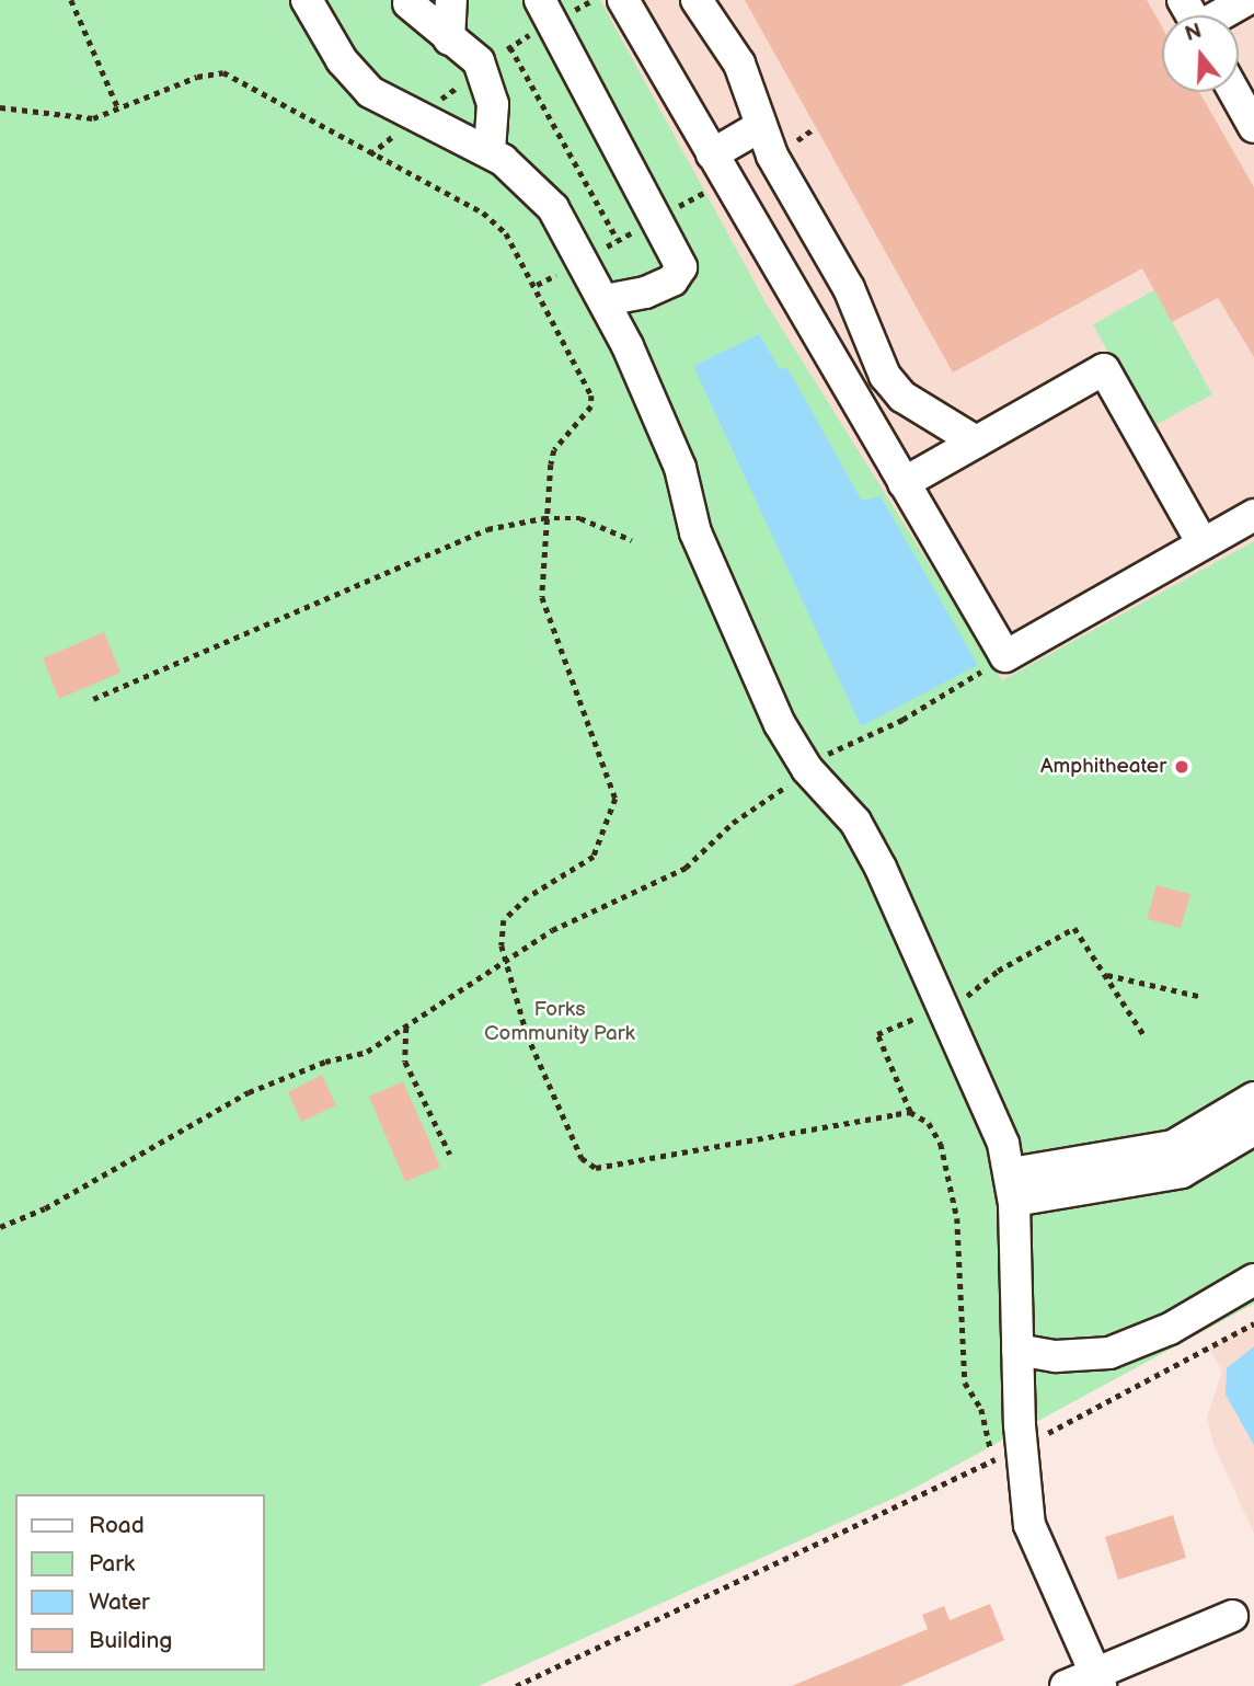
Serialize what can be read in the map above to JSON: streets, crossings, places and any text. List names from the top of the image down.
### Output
{
  "parks": ["Forks Community Park"],
  "places": ["Amphitheater"],
  "legend": [
    "Road",
    "Park",
    "Water",
    "Building"
  ],
  "north": "top"
}
